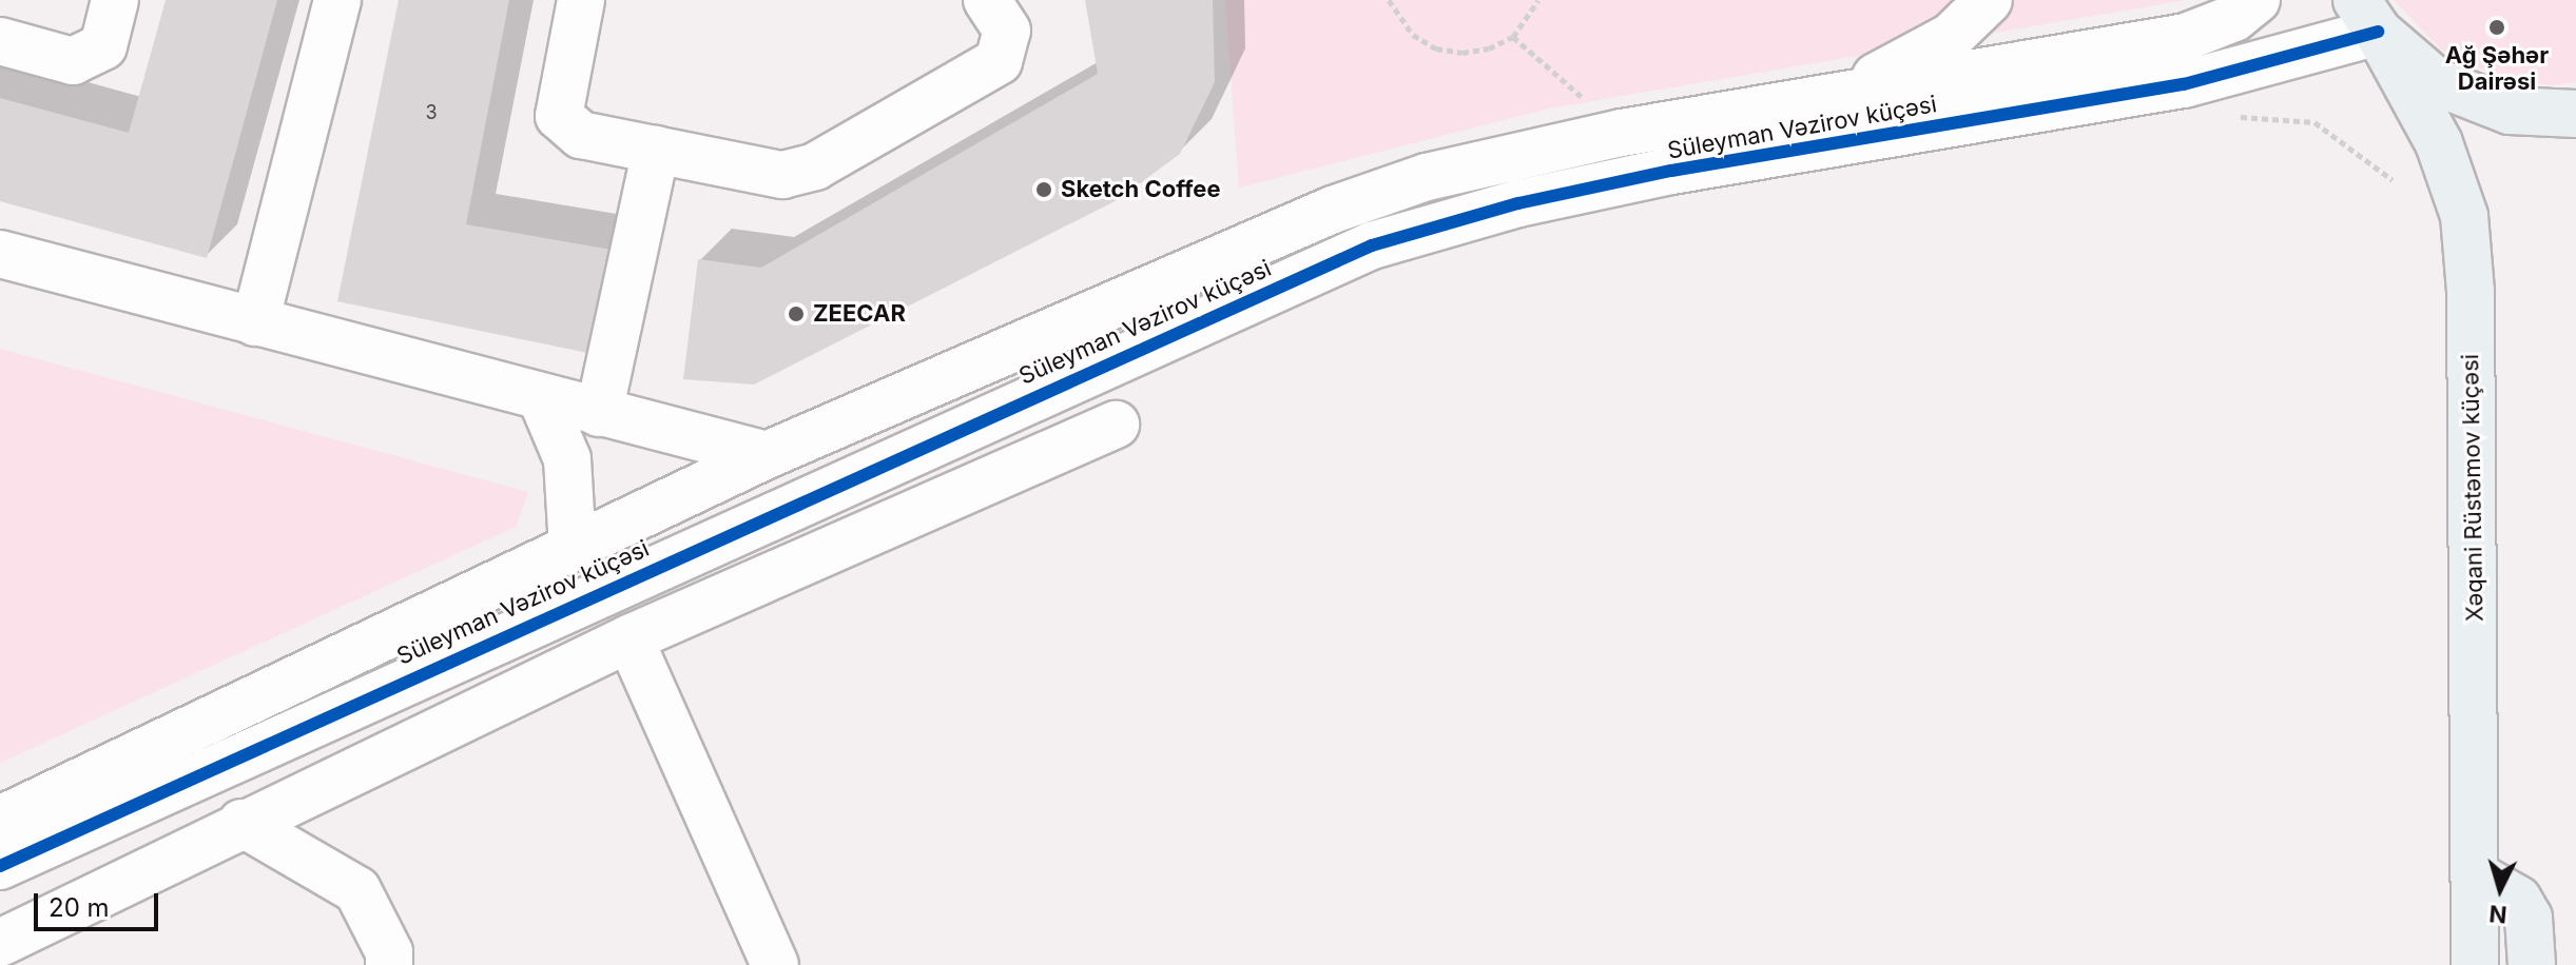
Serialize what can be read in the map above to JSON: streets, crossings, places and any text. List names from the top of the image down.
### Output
{
  "streets": {
    "main road": ["Xəqani Rüstəmov küçəsi"],
    "street": ["Süleyman Vəzirov küçəsi"]
  },
  "crossings": [
    ["Süleyman Vəzirov küçəsi", "Xəqani Rüstəmov küçəsi"]
  ],
  "places": ["Ağ Şəhər Dairəsi", "Sketch Coffee", "ZEECAR"],
  "house_numbers": ["3"],
  "scale_bar": "20 m",
  "north": "bottom"
}
